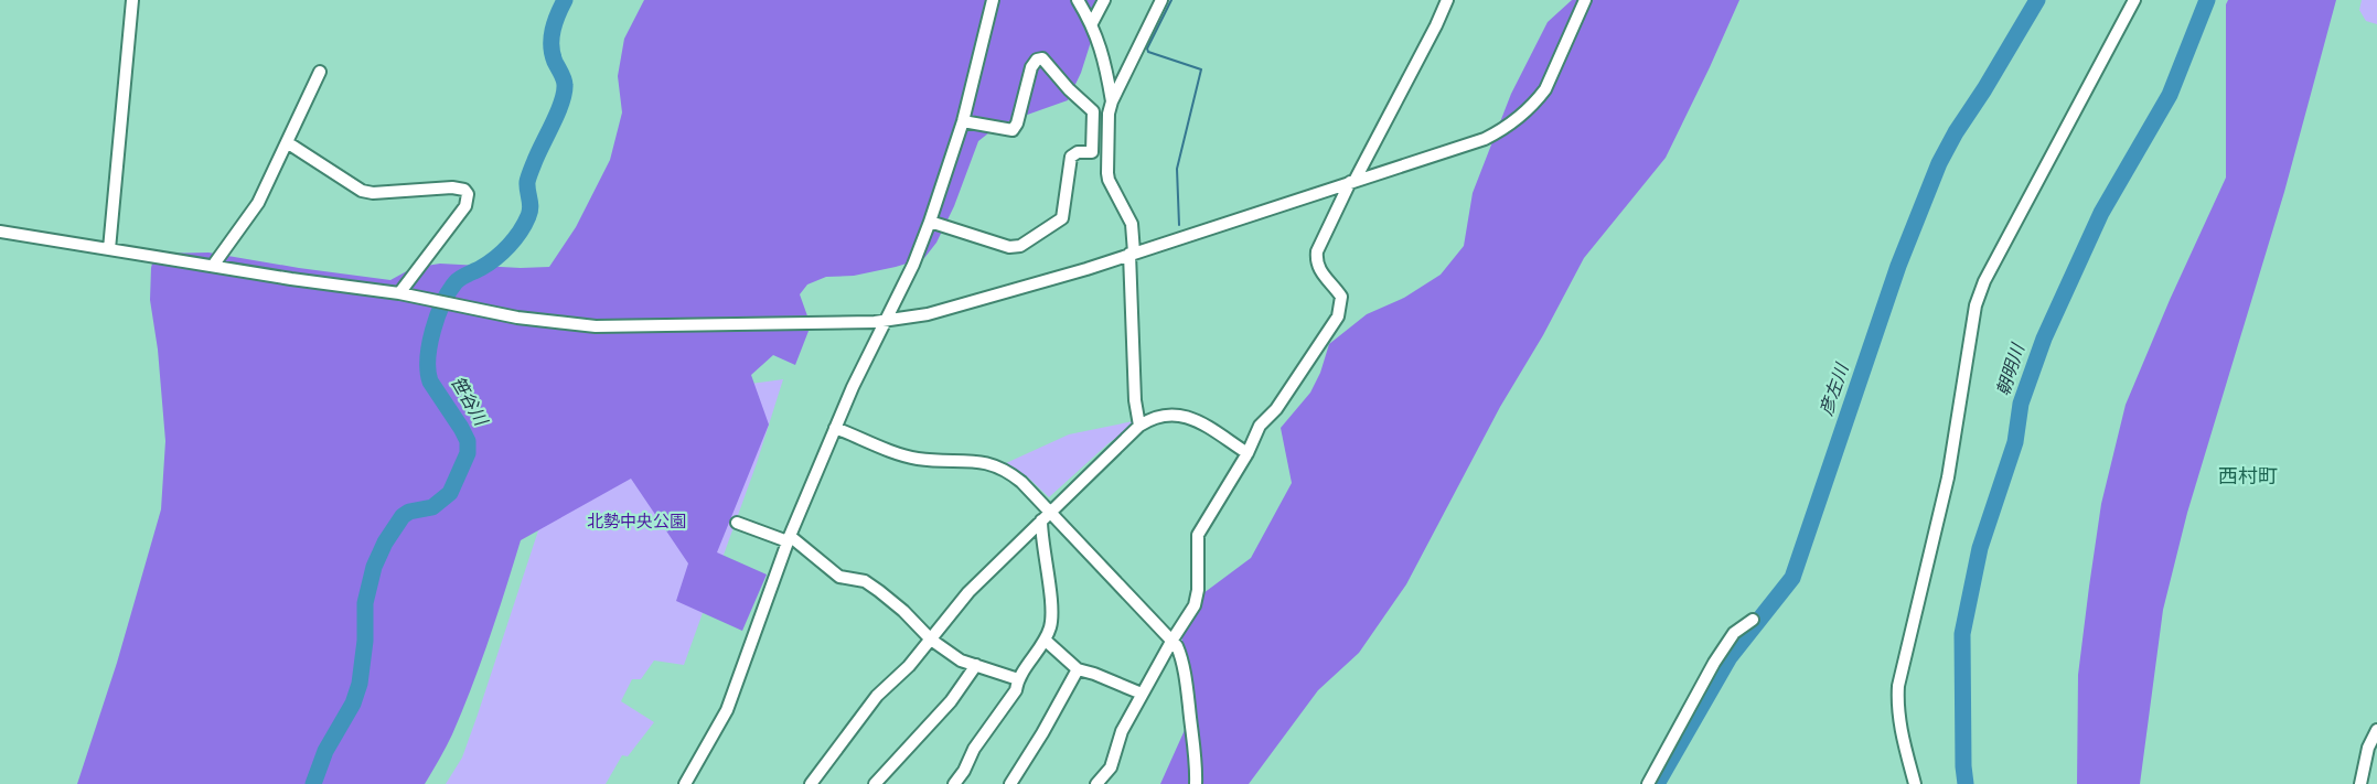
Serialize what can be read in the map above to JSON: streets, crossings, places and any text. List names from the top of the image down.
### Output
{
  "districts": ["西村町"],
  "water": ["朝明川", "彦左川", "笹谷川"],
  "parks": ["北勢中央公園"]
}
